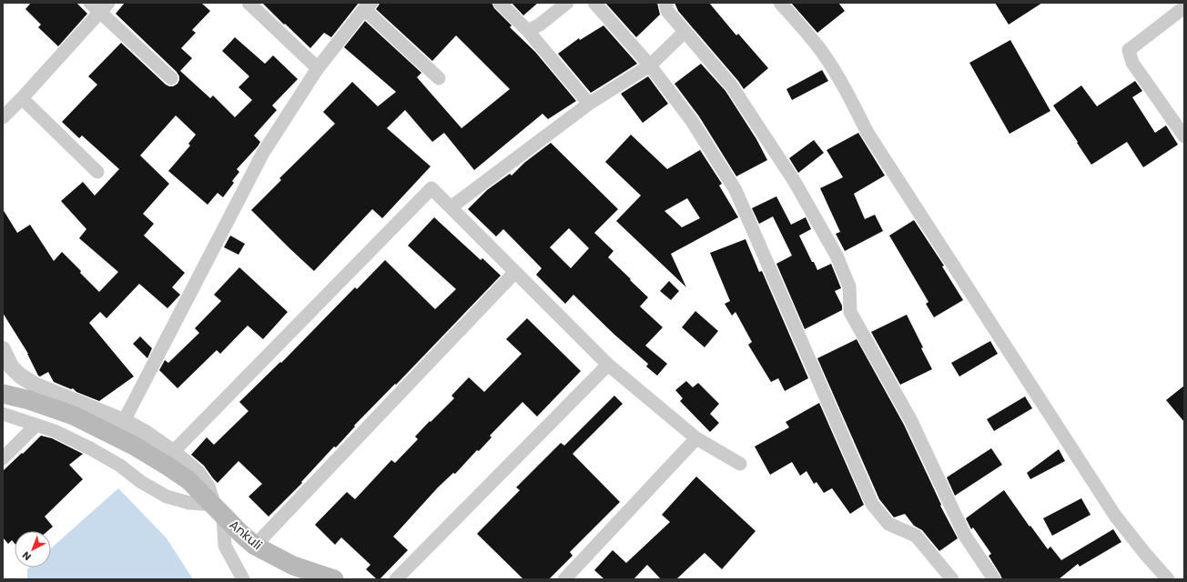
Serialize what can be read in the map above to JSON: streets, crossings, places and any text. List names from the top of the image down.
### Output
{
  "streets": {
    "main road": ["Ankuli"]
  },
  "north": "bottom left"
}
